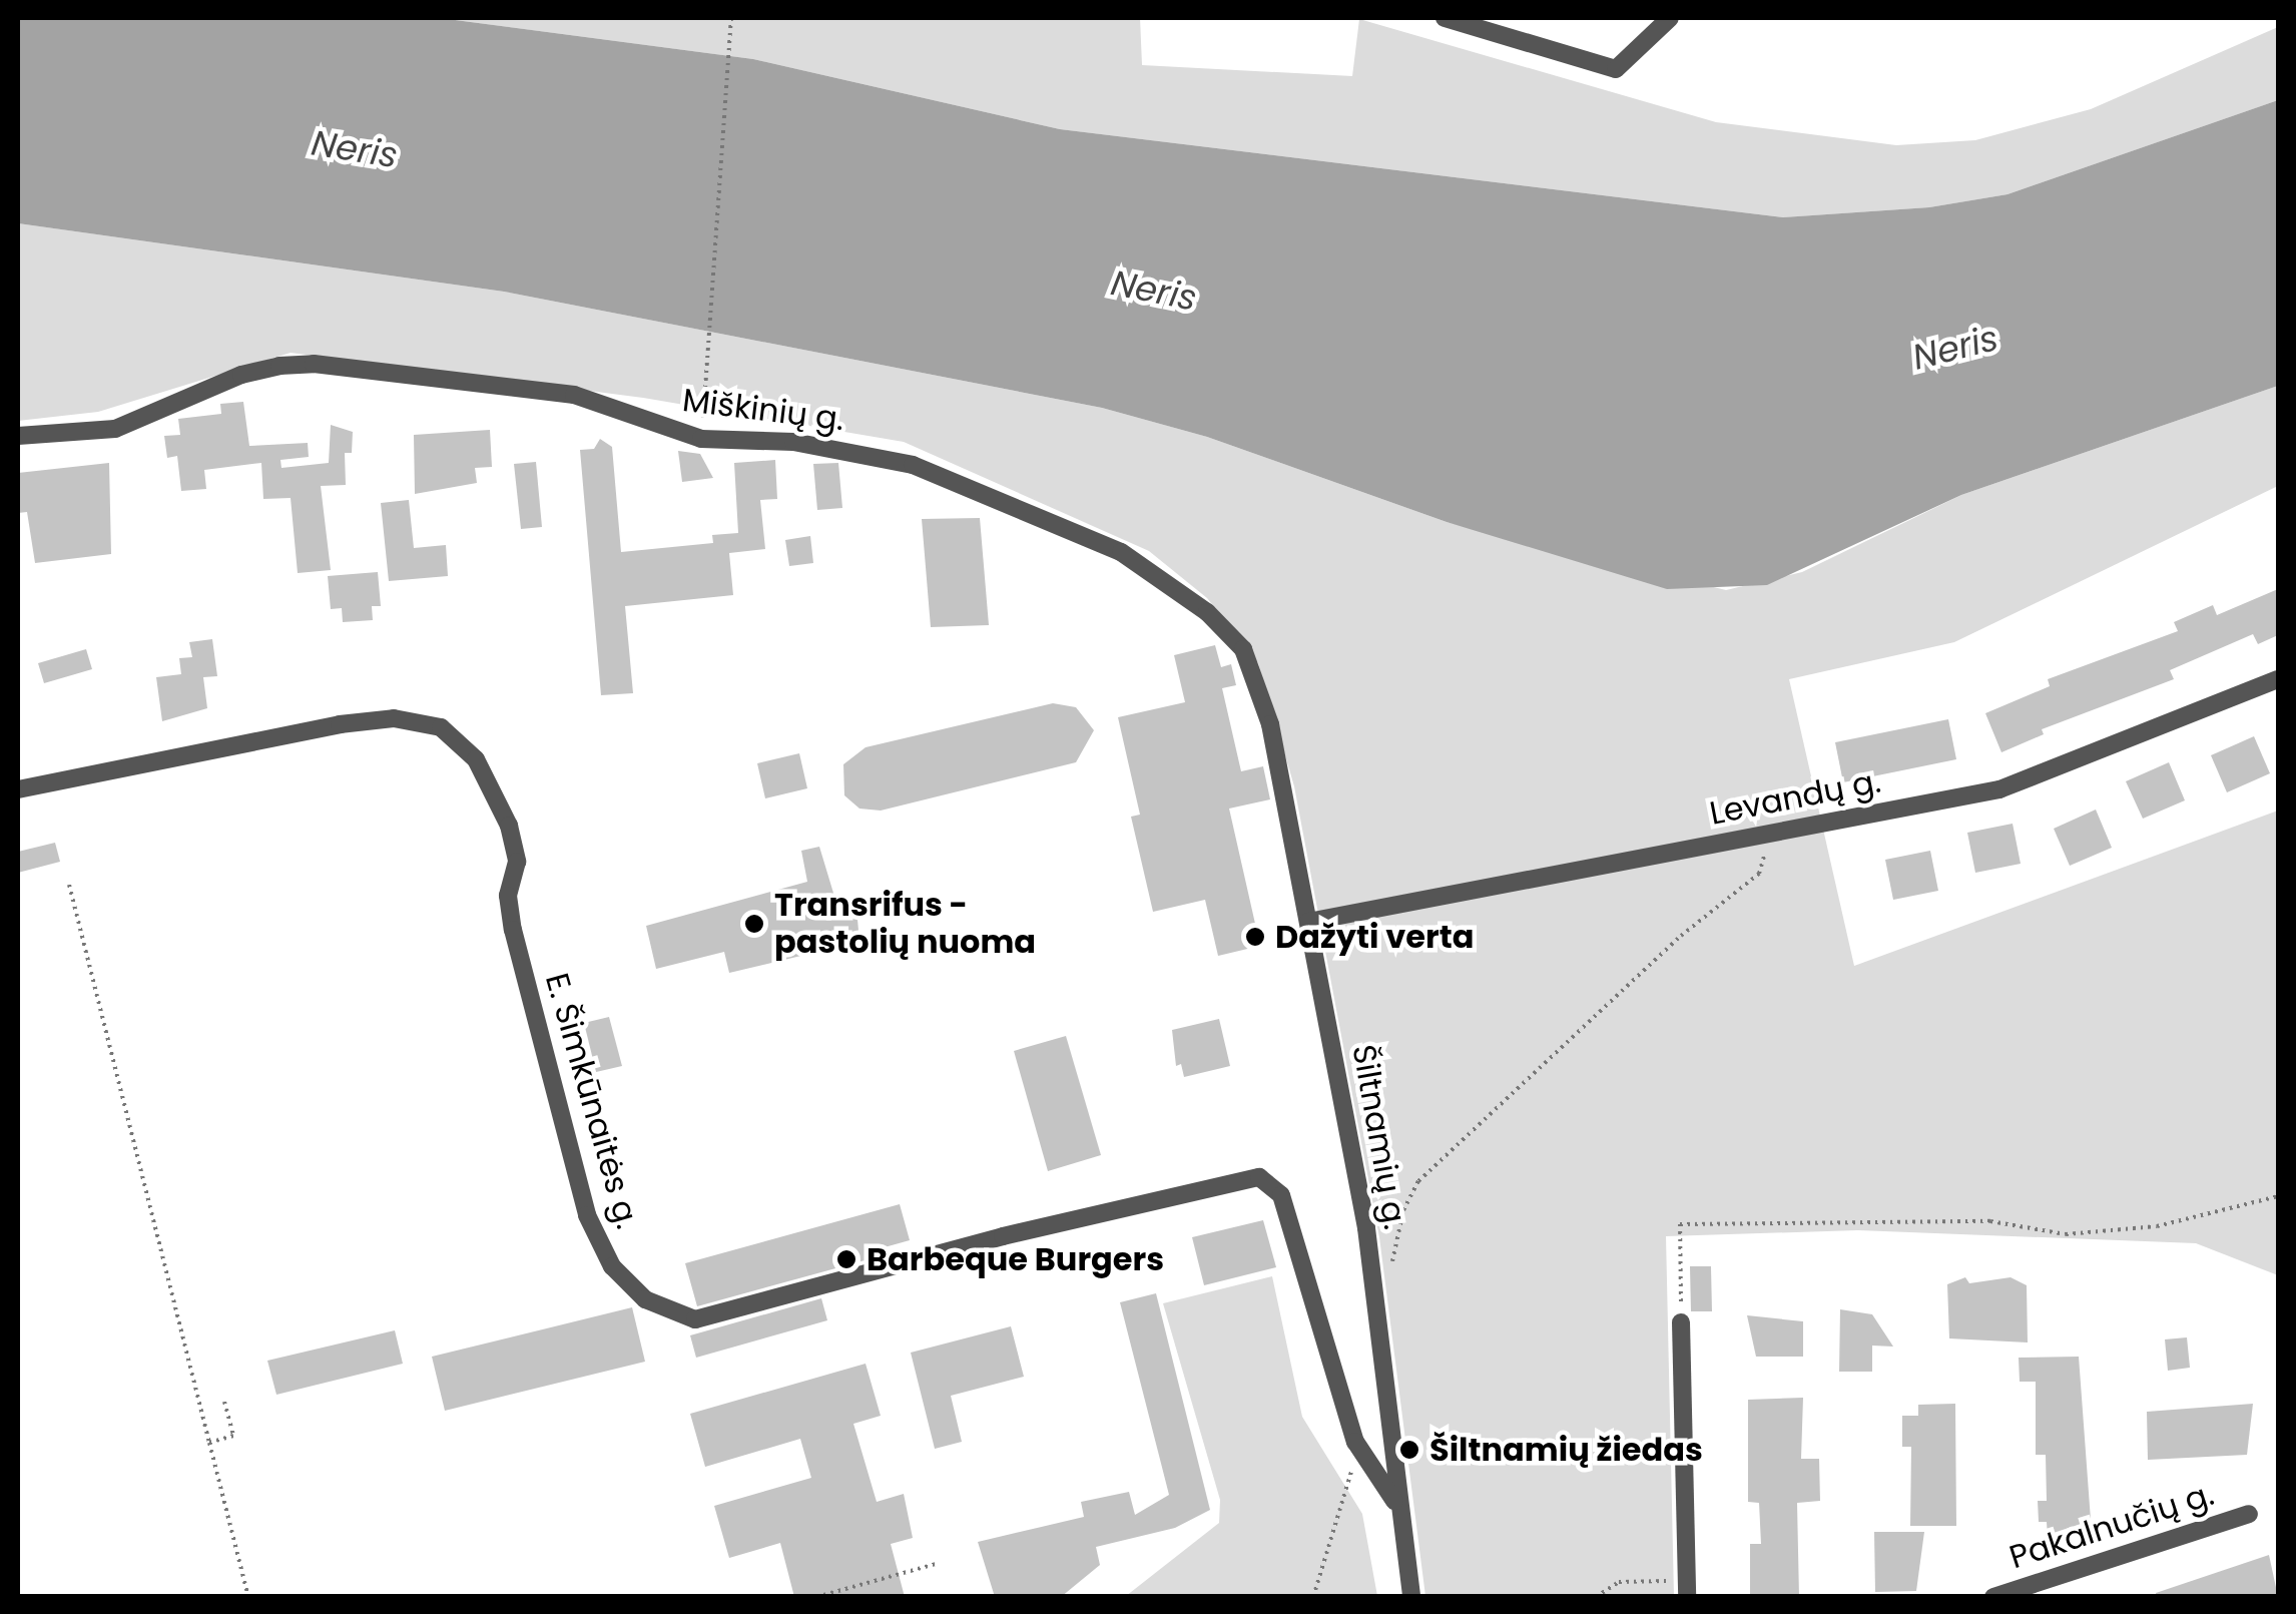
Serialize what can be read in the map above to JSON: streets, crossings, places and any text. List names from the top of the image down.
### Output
{
  "streets": {
    "street": [
      "Miškinių g.",
      "Levandų g.",
      "E. Šimkūnaitės g.",
      "Šiltnamių g.",
      "Pakalnučių g."
    ]
  },
  "crossings": [
    ["Miškinių g.", "Šiltnamių g."],
    ["Levandų g.", "Šiltnamių g."]
  ],
  "water": ["Neris"],
  "places": [
    "Transrifus - pastolių nuoma",
    "Dažyti verta",
    "Barbeque Burgers",
    "Šiltnamių žiedas"
  ]
}
